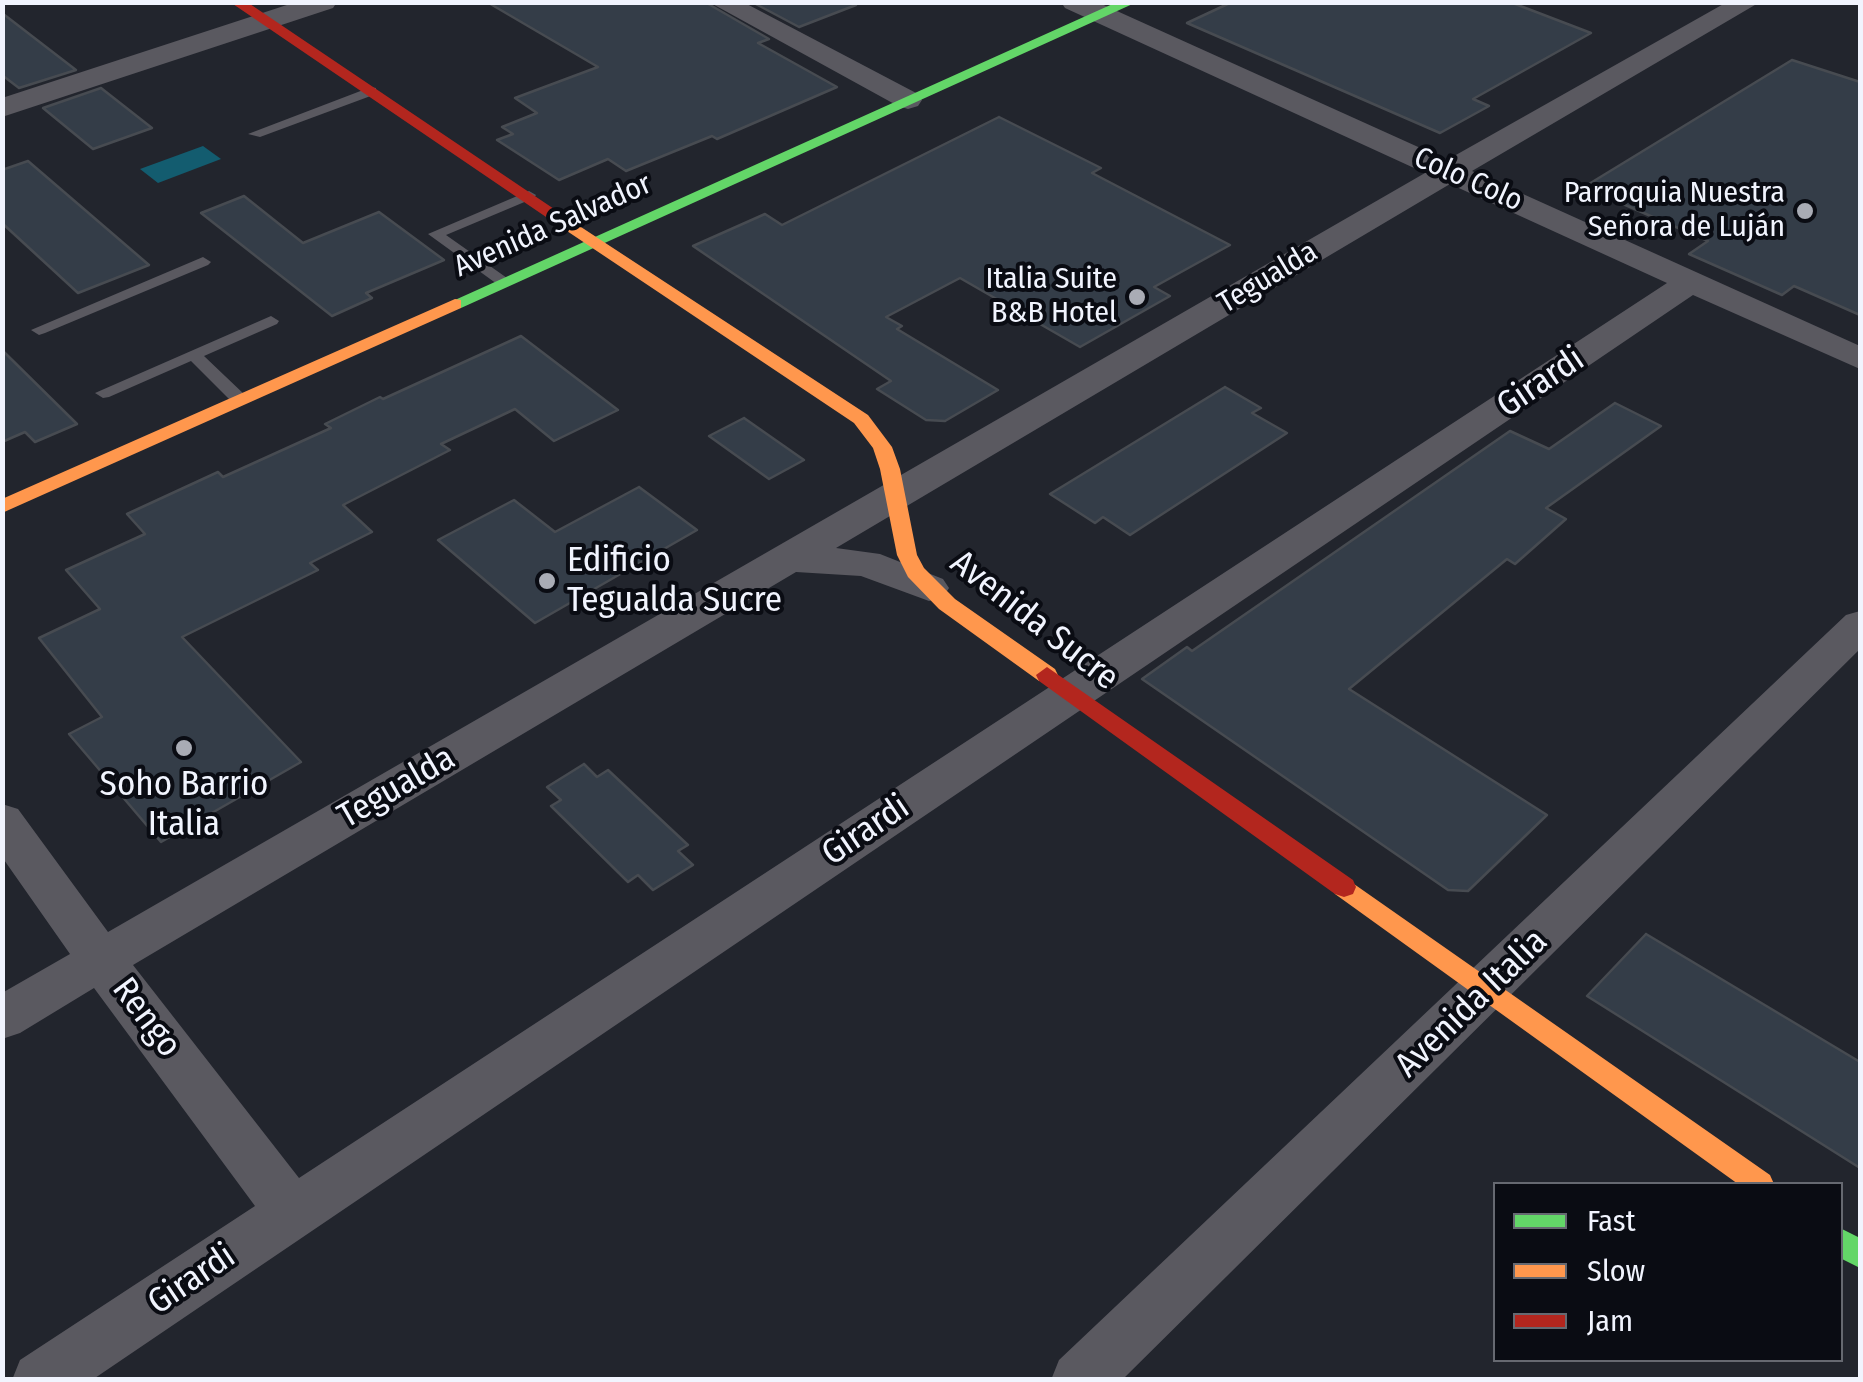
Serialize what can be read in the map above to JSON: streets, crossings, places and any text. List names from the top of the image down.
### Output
{
  "streets": {
    "street": [
      "Colo Colo",
      "Avenida Salvador",
      "Tegualda",
      "Girardi",
      "Avenida Sucre",
      "Avenida Italia",
      "Rengo"
    ]
  },
  "crossings": [
    ["Colo Colo", "Avenida Salvador"],
    ["Colo Colo", "Tegualda"],
    ["Colo Colo", "Girardi"],
    ["Avenida Salvador", "Avenida Sucre"],
    ["Tegualda", "Avenida Sucre"],
    ["Tegualda", "Rengo"],
    ["Girardi", "Avenida Sucre"],
    ["Girardi", "Rengo"],
    ["Avenida Sucre", "Avenida Italia"]
  ],
  "places": [
    "Parroquia Nuestra Señora de Luján",
    "Italia Suite B&B Hotel",
    "Edificio Tegualda Sucre",
    "Soho Barrio Italia"
  ],
  "legend": ["Fast", "Slow", "Jam"]
}
